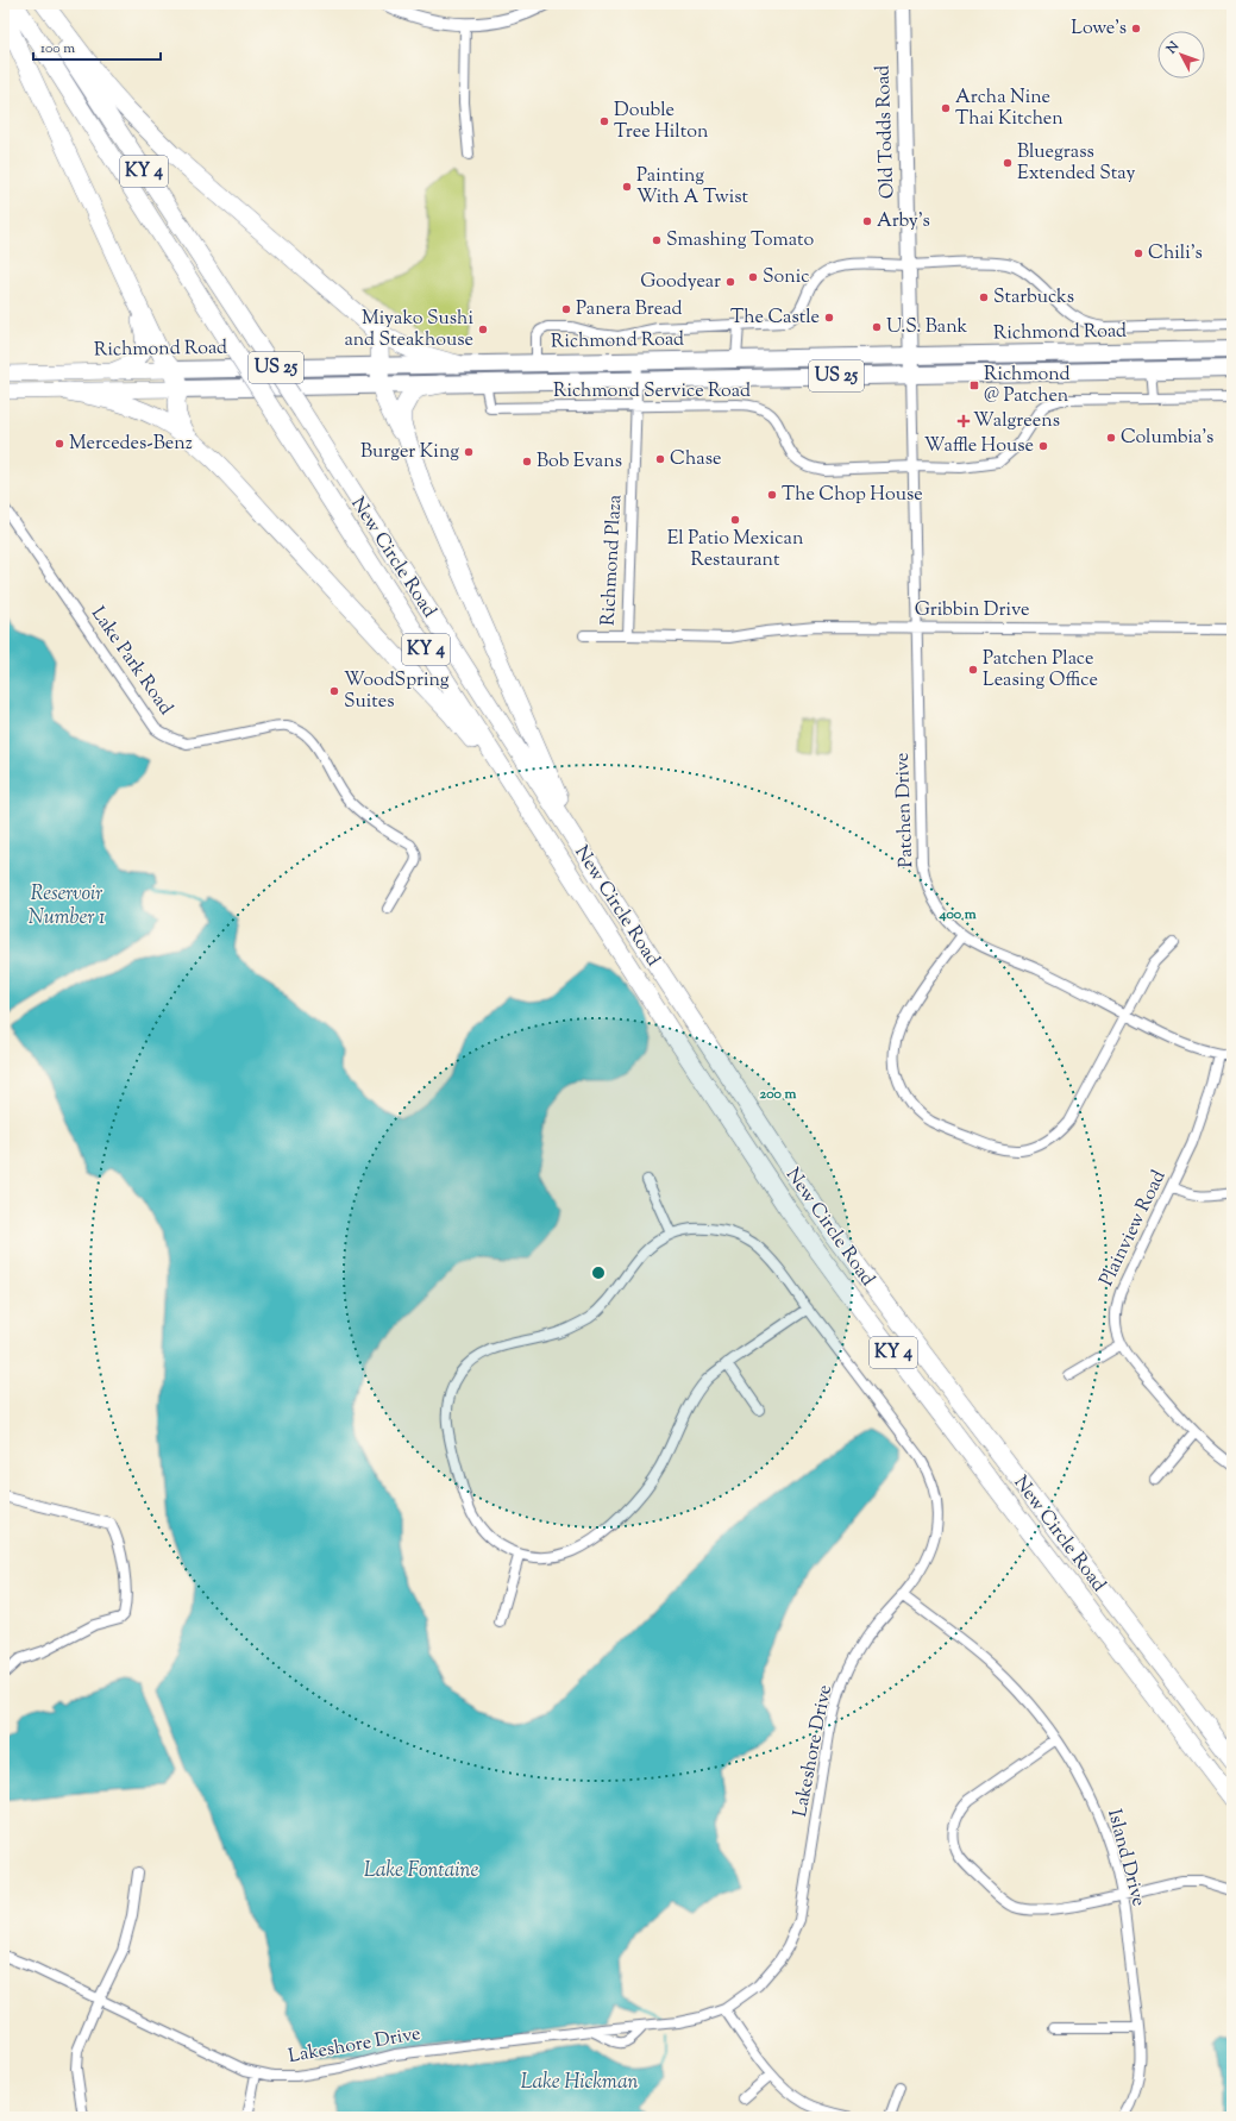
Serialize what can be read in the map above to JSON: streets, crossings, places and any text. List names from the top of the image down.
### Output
{
  "streets": {
    "highway": [
      "KY 4",
      "Richmond Road",
      "US 25",
      "New Circle Road"
    ],
    "main road": ["Old Todds Road"],
    "street": [
      "Richmond Service Road",
      "Richmond Plaza",
      "Gribbin Drive",
      "Lake Park Road",
      "Patchen Drive",
      "Plainview Road",
      "Lakeshore Drive",
      "Island Drive"
    ]
  },
  "crossings": [
    ["Old Todds Road", "Richmond Road"],
    ["Old Todds Road", "Richmond Service Road"],
    ["Old Todds Road", "Patchen Drive"],
    ["Richmond Road", "Richmond Service Road"],
    ["Richmond Road", "Richmond Plaza"],
    ["Richmond Road", "Patchen Drive"],
    ["Richmond Service Road", "Richmond Plaza"],
    ["Richmond Service Road", "Patchen Drive"],
    ["Richmond Plaza", "Gribbin Drive"],
    ["Gribbin Drive", "Patchen Drive"],
    ["Patchen Drive", "Plainview Road"],
    ["Lakeshore Drive", "Island Drive"]
  ],
  "water": ["Reservoir Number 1", "Lake Fontaine", "Lake Hickman"],
  "places": {
    "other": [
      "Lowe's",
      "Archa Nine Thai Kitchen",
      "Double Tree Hilton",
      "Bluegrass Extended Stay",
      "Painting With A Twist",
      "Arby's",
      "Smashing Tomato",
      "Chili's",
      "Sonic",
      "Goodyear",
      "Starbucks",
      "Panera Bread",
      "The Castle",
      "U.S. Bank",
      "Miyako Sushi and Steakhouse",
      "Columbia's",
      "Mercedes-Benz",
      "Waffle House",
      "Burger King",
      "Chase",
      "Bob Evans",
      "The Chop House",
      "El Patio Mexican Restaurant",
      "Patchen Place Leasing Office",
      "WoodSpring Suites"
    ],
    "transit": ["Richmond @ Patchen"],
    "health": ["Walgreens"]
  },
  "scale_bar": "100 m",
  "north": "top left",
  "rings": ["400 m", "200 m"]
}
